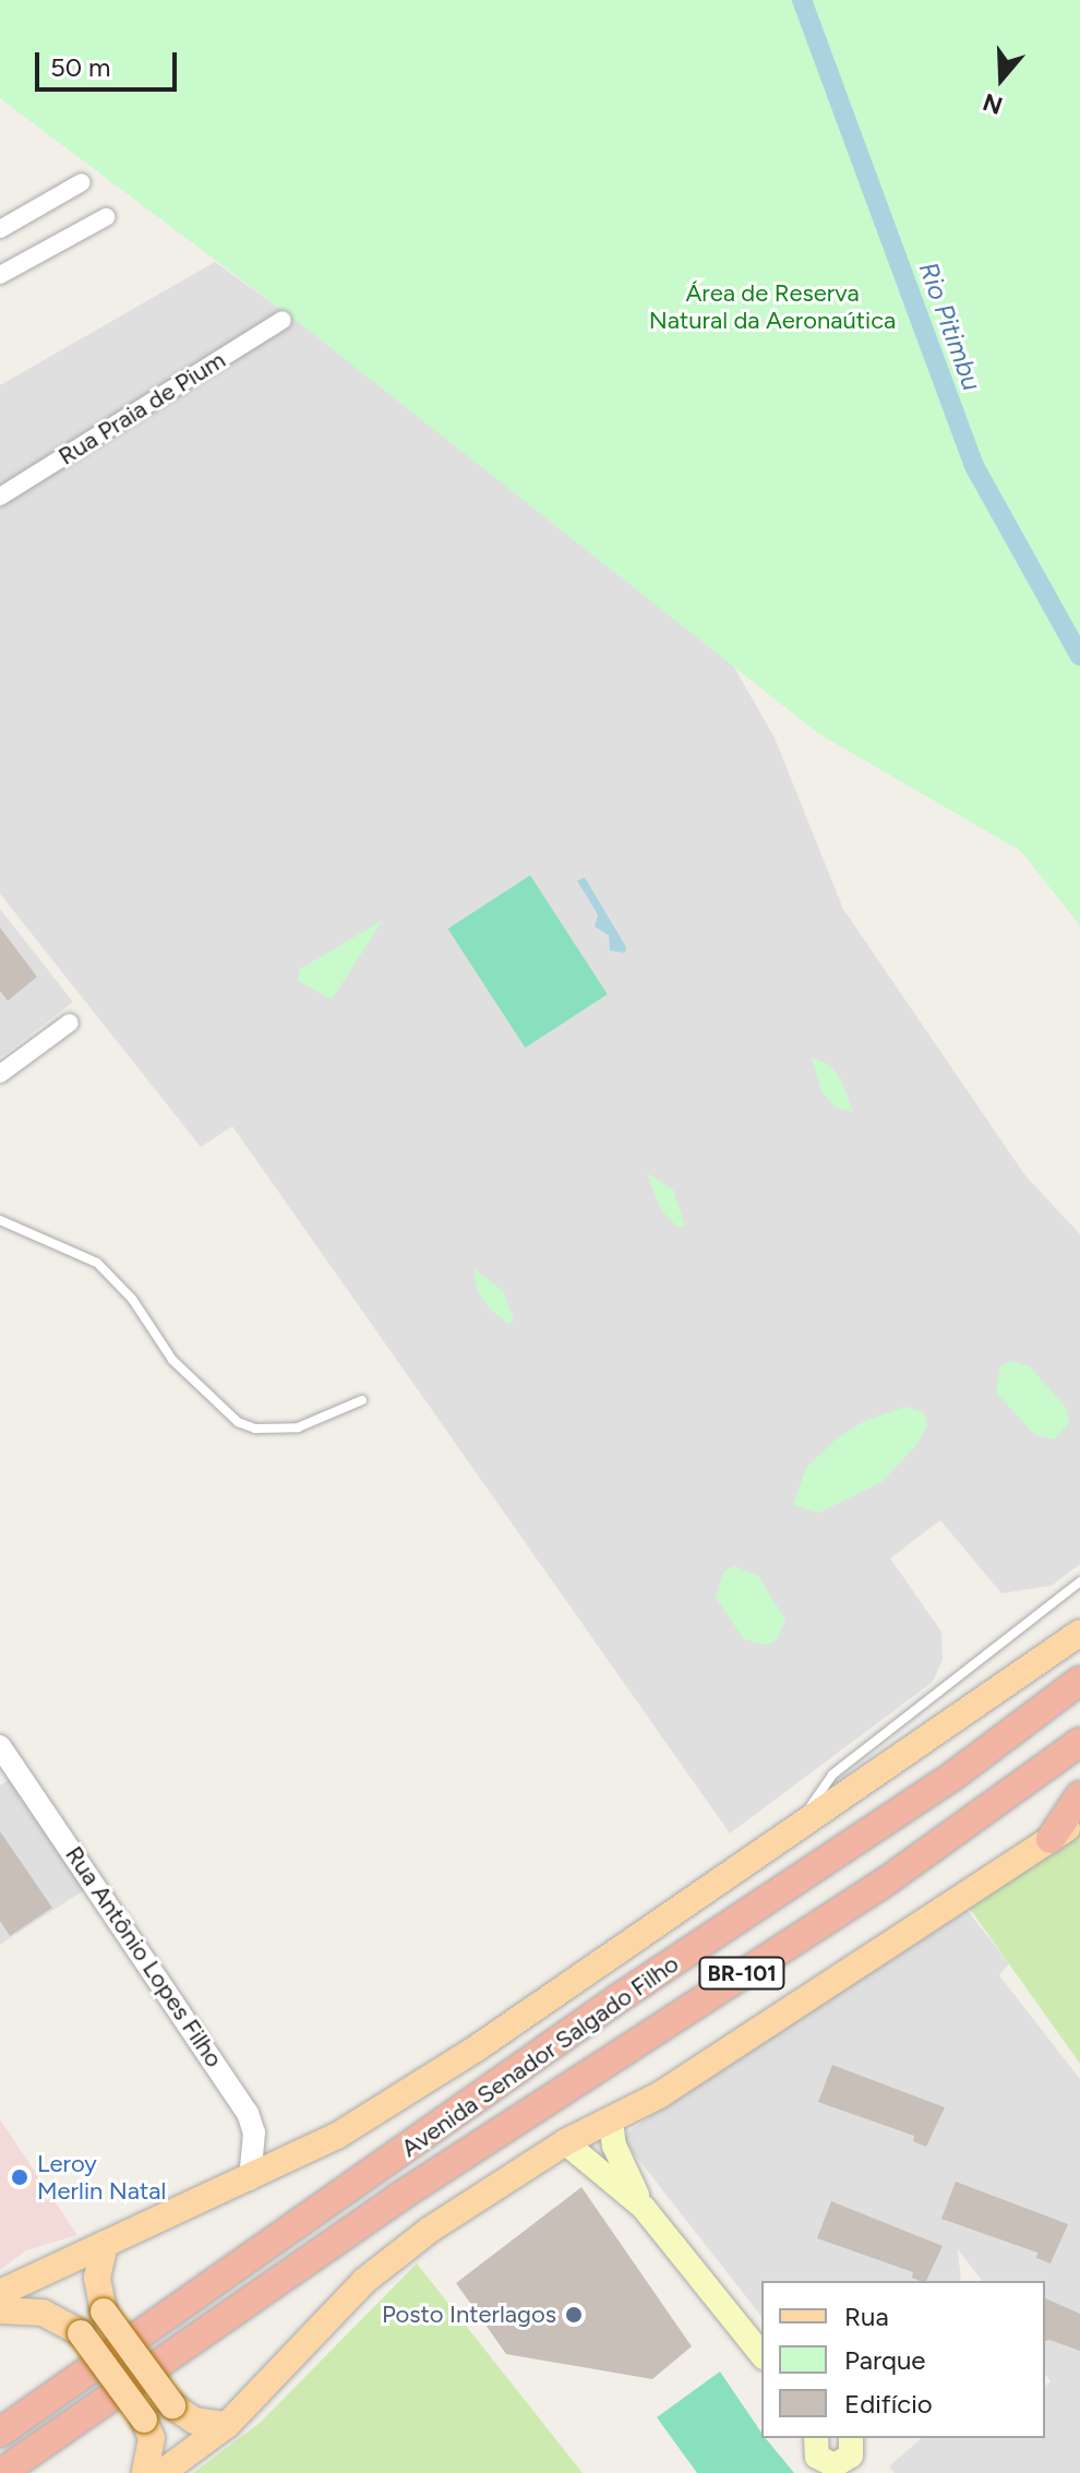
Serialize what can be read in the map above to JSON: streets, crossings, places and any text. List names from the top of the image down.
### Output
{
  "streets": {
    "highway": ["BR-101", "Avenida Senador Salgado Filho"],
    "street": ["Rua Praia de Pium", "Rua Antônio Lopes Filho"]
  },
  "crossings": [
    ["Rua Antônio Lopes Filho", "Avenida Senador Salgado Filho"]
  ],
  "water": ["Rio Pitimbu"],
  "parks": ["Área de Reserva Natural da Aeronaútica"],
  "places": ["Leroy Merlin Natal", "Posto Interlagos"],
  "legend": ["Rua", "Parque", "Edifício"],
  "scale_bar": "50 m",
  "north": "bottom"
}
